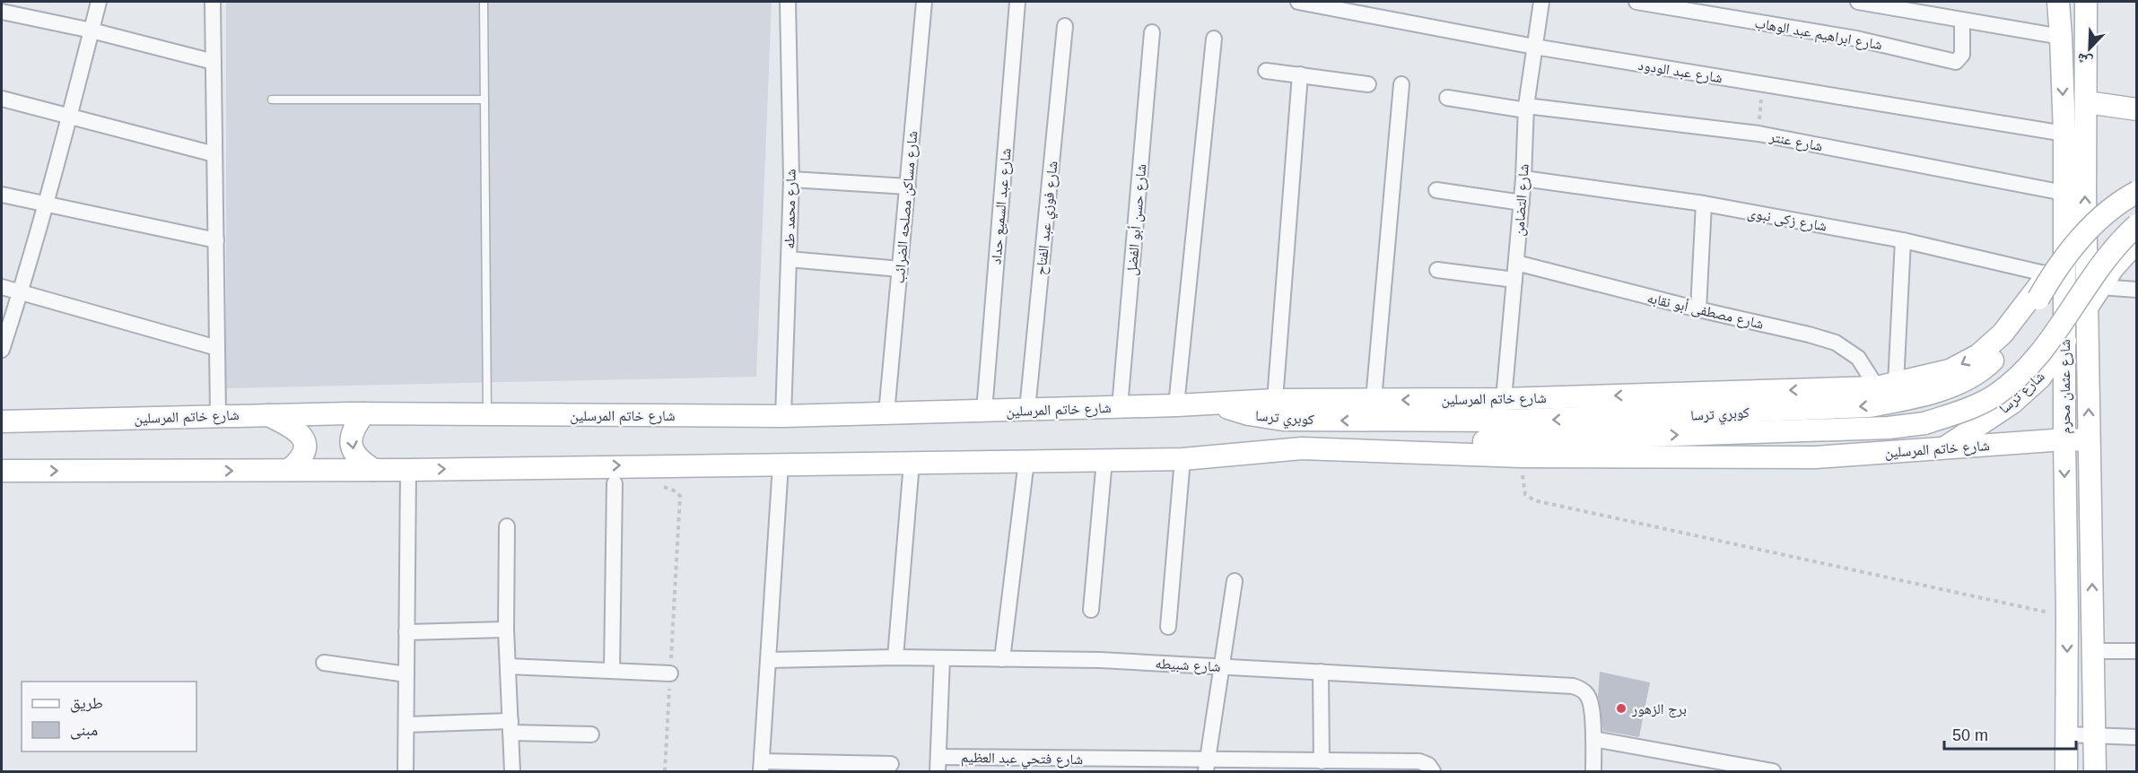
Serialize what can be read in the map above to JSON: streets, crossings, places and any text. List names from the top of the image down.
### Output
{
  "streets": {
    "main road": [
      "شارع عثمان محرم",
      "شارع ترسا",
      "شارع خاتم المرسلين",
      "كوبري ترسا"
    ],
    "street": [
      "شارع ابراهيم عبد الوهاب",
      "شارع عبد الودود",
      "شارع عنتر",
      "شارع التضامن",
      "شارع عبد السميع حداد",
      "شارع مساكن مصلحه الضرائب",
      "شارع محمد طه",
      "شارع فوزي عبد الفتاح",
      "شارع زكى نبوى",
      "شارع حسن أبو الفضل",
      "شارع مصطفى أبو نقابه",
      "شارع شبيطه",
      "شارع فتحي عبد العظيم"
    ]
  },
  "crossings": [
    ["شارع عبد الودود", "شارع التضامن"],
    ["شارع عبد الودود", "شارع عثمان محرم"],
    ["شارع عنتر", "شارع التضامن"],
    ["شارع عنتر", "شارع عثمان محرم"],
    ["شارع التضامن", "شارع زكى نبوى"],
    ["شارع التضامن", "شارع مصطفى أبو نقابه"],
    ["شارع التضامن", "شارع خاتم المرسلين"],
    ["شارع عبد السميع حداد", "شارع خاتم المرسلين"],
    ["شارع مساكن مصلحه الضرائب", "شارع خاتم المرسلين"],
    ["شارع محمد طه", "شارع خاتم المرسلين"],
    ["شارع فوزي عبد الفتاح", "شارع خاتم المرسلين"],
    ["شارع زكى نبوى", "شارع خاتم المرسلين"],
    ["شارع حسن أبو الفضل", "شارع خاتم المرسلين"],
    ["شارع مصطفى أبو نقابه", "شارع خاتم المرسلين"],
    ["شارع عثمان محرم", "شارع ترسا"],
    ["شارع عثمان محرم", "شارع خاتم المرسلين"],
    ["شارع ترسا", "شارع خاتم المرسلين"],
    ["شارع خاتم المرسلين", "كوبري ترسا"]
  ],
  "places": ["برج الزهور"],
  "legend": ["طريق", "مبنى"],
  "scale_bar": "50 m",
  "north": "bottom left"
}
